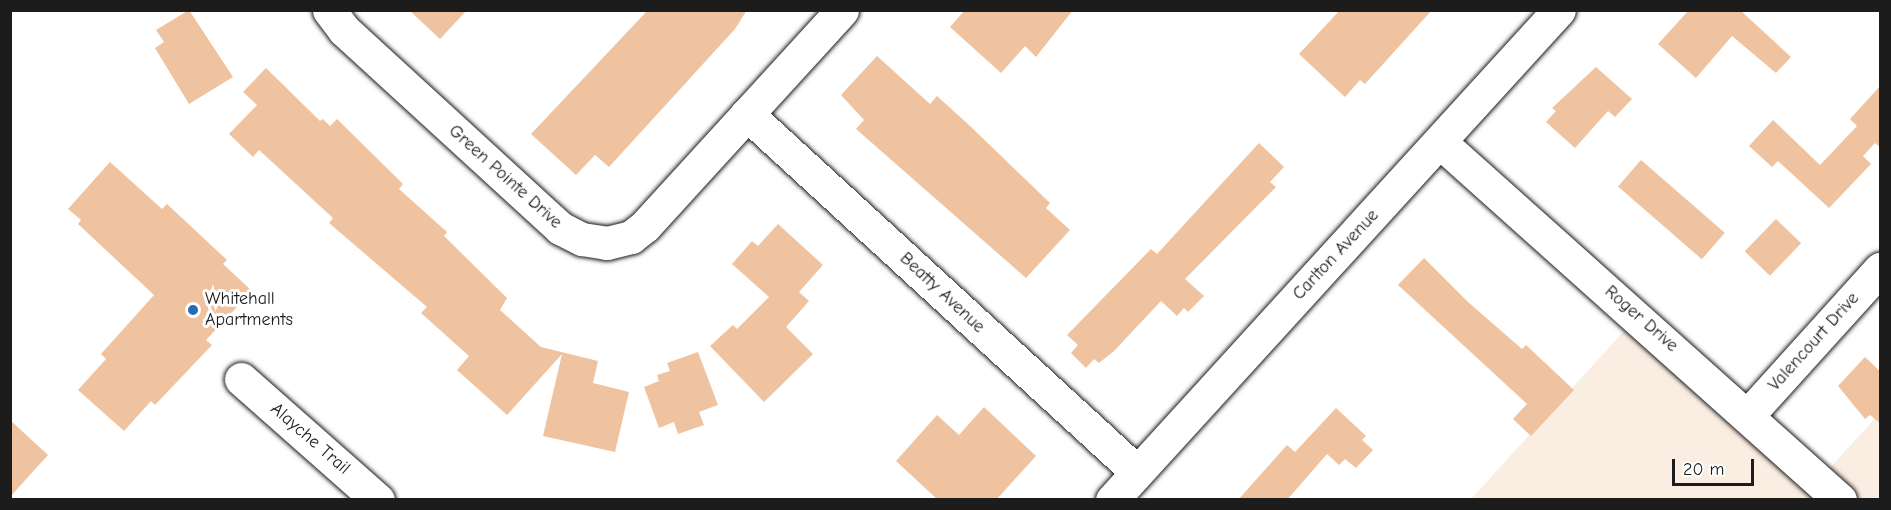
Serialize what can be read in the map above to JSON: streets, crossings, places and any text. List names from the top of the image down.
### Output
{
  "streets": {
    "street": [
      "Green Pointe Drive",
      "Carlton Avenue",
      "Beatty Avenue",
      "Roger Drive",
      "Valencourt Drive",
      "Alayche Trail"
    ]
  },
  "crossings": [
    ["Green Pointe Drive", "Beatty Avenue"],
    ["Carlton Avenue", "Beatty Avenue"],
    ["Carlton Avenue", "Roger Drive"],
    ["Roger Drive", "Valencourt Drive"]
  ],
  "places": ["Whitehall Apartments"],
  "scale_bar": "20 m"
}
